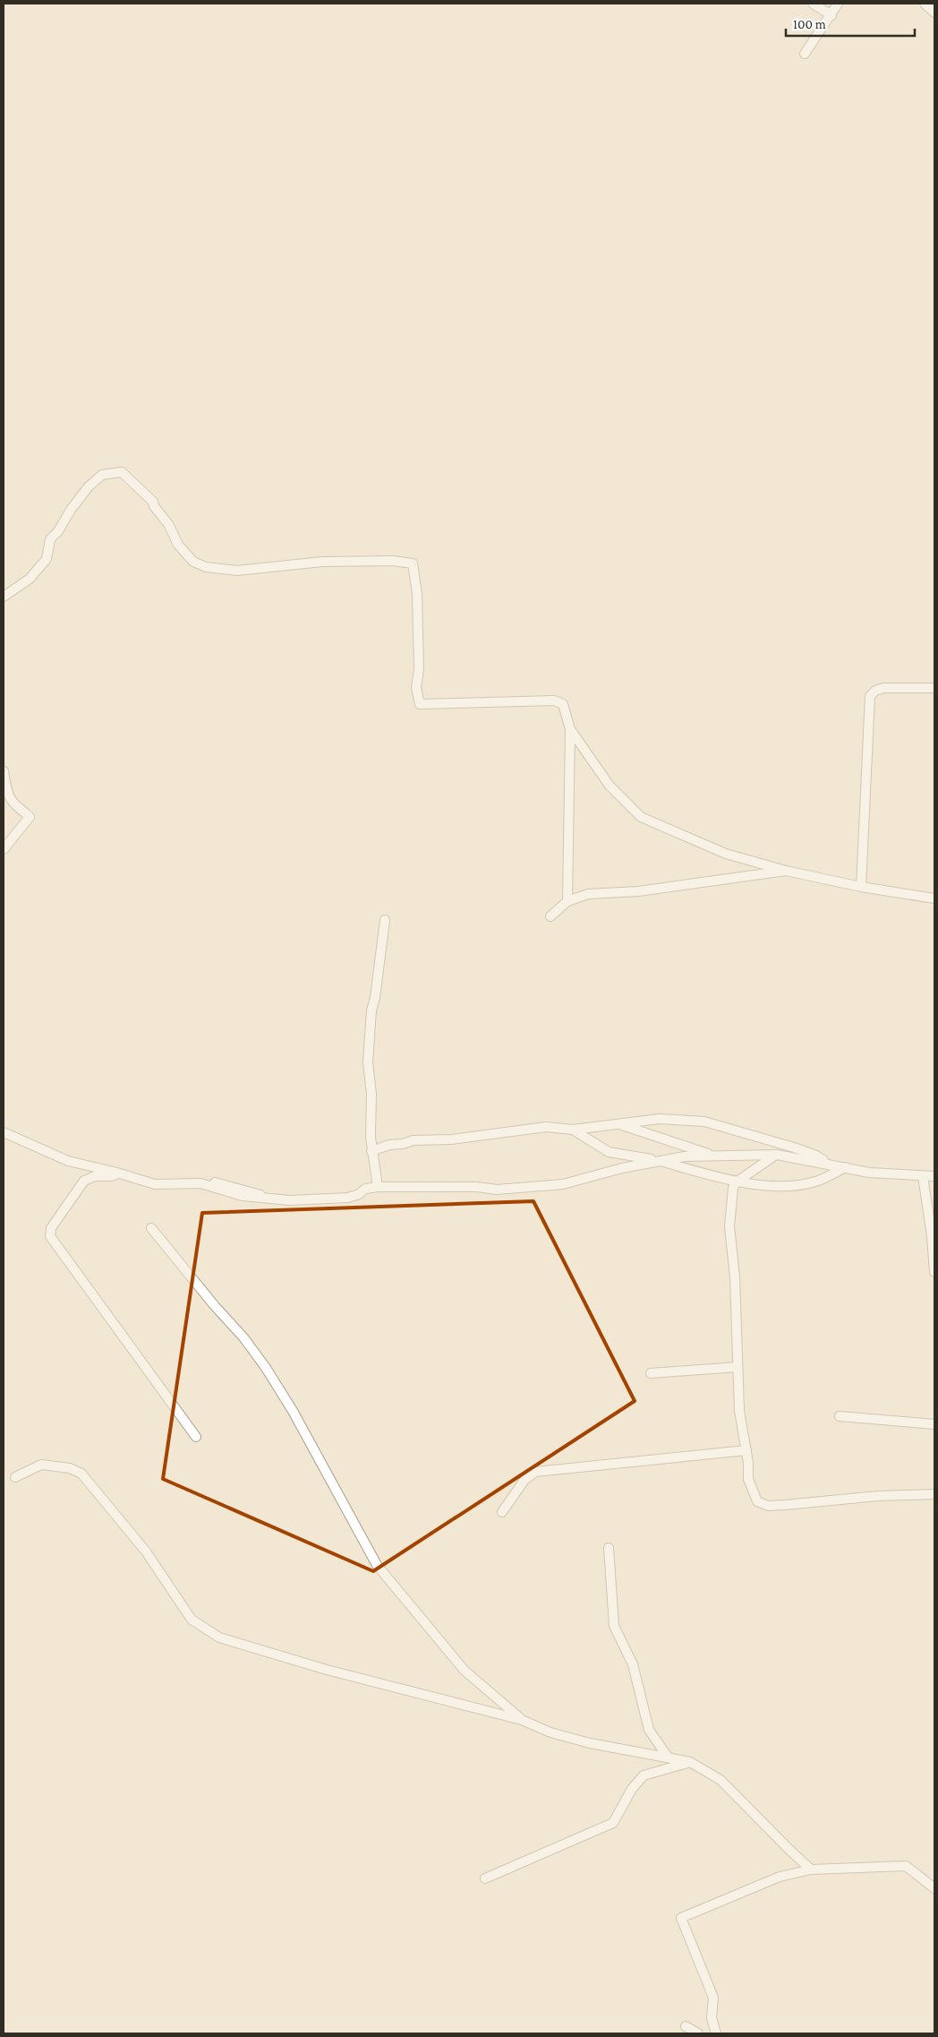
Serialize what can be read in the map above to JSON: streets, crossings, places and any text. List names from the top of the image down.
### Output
{
  "scale_bar": "100 m"
}
